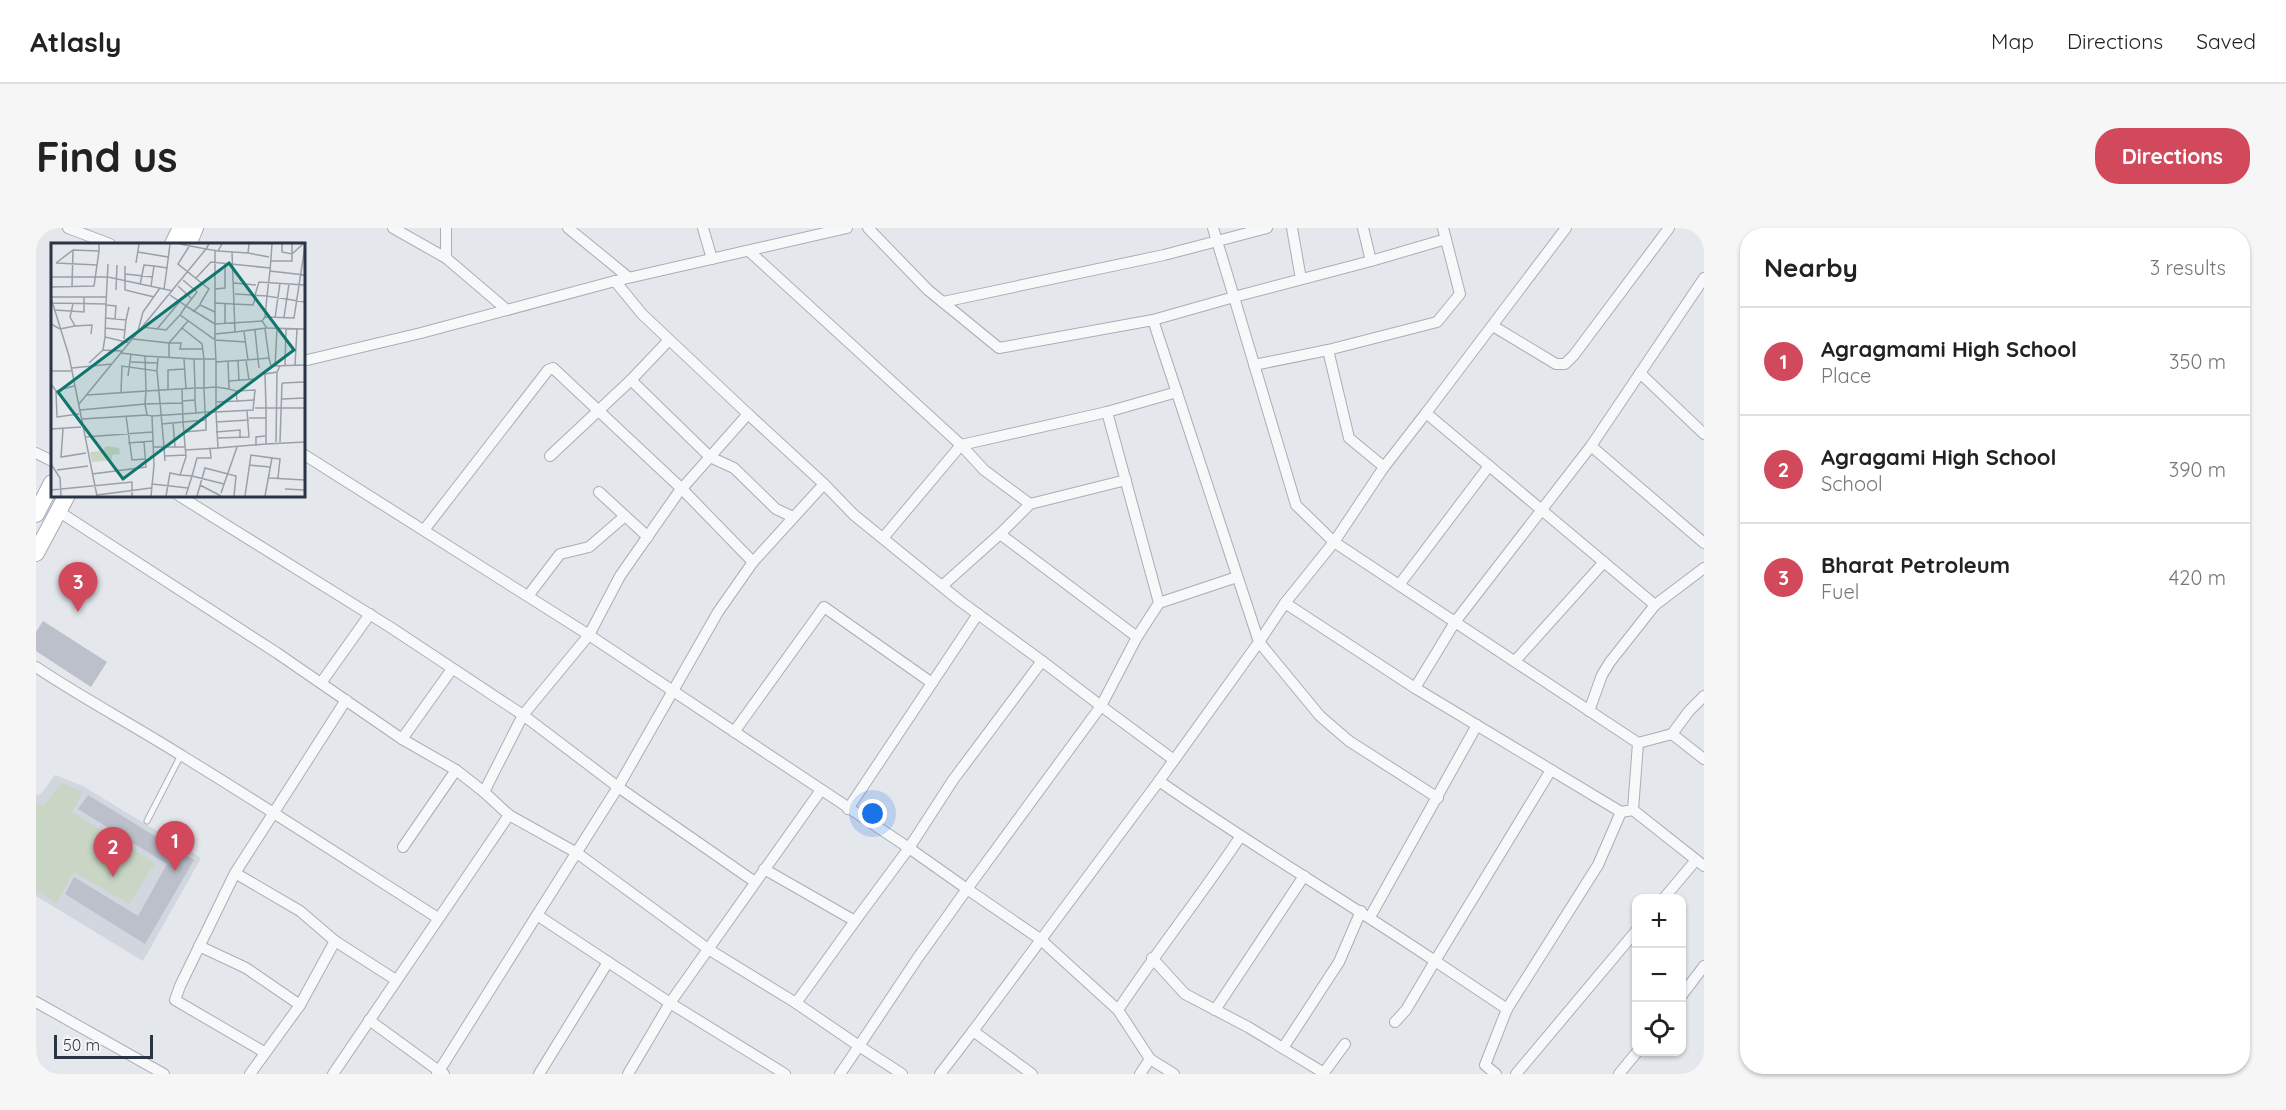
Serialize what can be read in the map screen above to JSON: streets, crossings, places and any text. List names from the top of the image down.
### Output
{
  "scale_bar": "50 m",
  "page": {
    "header": "Atlasly",
    "nav": ["Map", "Directions", "Saved"],
    "buttons": "Directions",
    "title": "Find us",
    "heading": ["Nearby", "3 results"],
    "list": [
      {
        "mark": "1",
        "name": "Agragmami High School",
        "note": "Place",
        "value": "350 m"
      },
      {
        "mark": "2",
        "name": "Agragami High School",
        "note": "School",
        "value": "390 m"
      },
      {
        "mark": "3",
        "name": "Bharat Petroleum",
        "note": "Fuel",
        "value": "420 m"
      }
    ],
    "pins": ["3", "1", "2"],
    "map_buttons": ["+", "−"],
    "scale": "50 m"
  }
}
